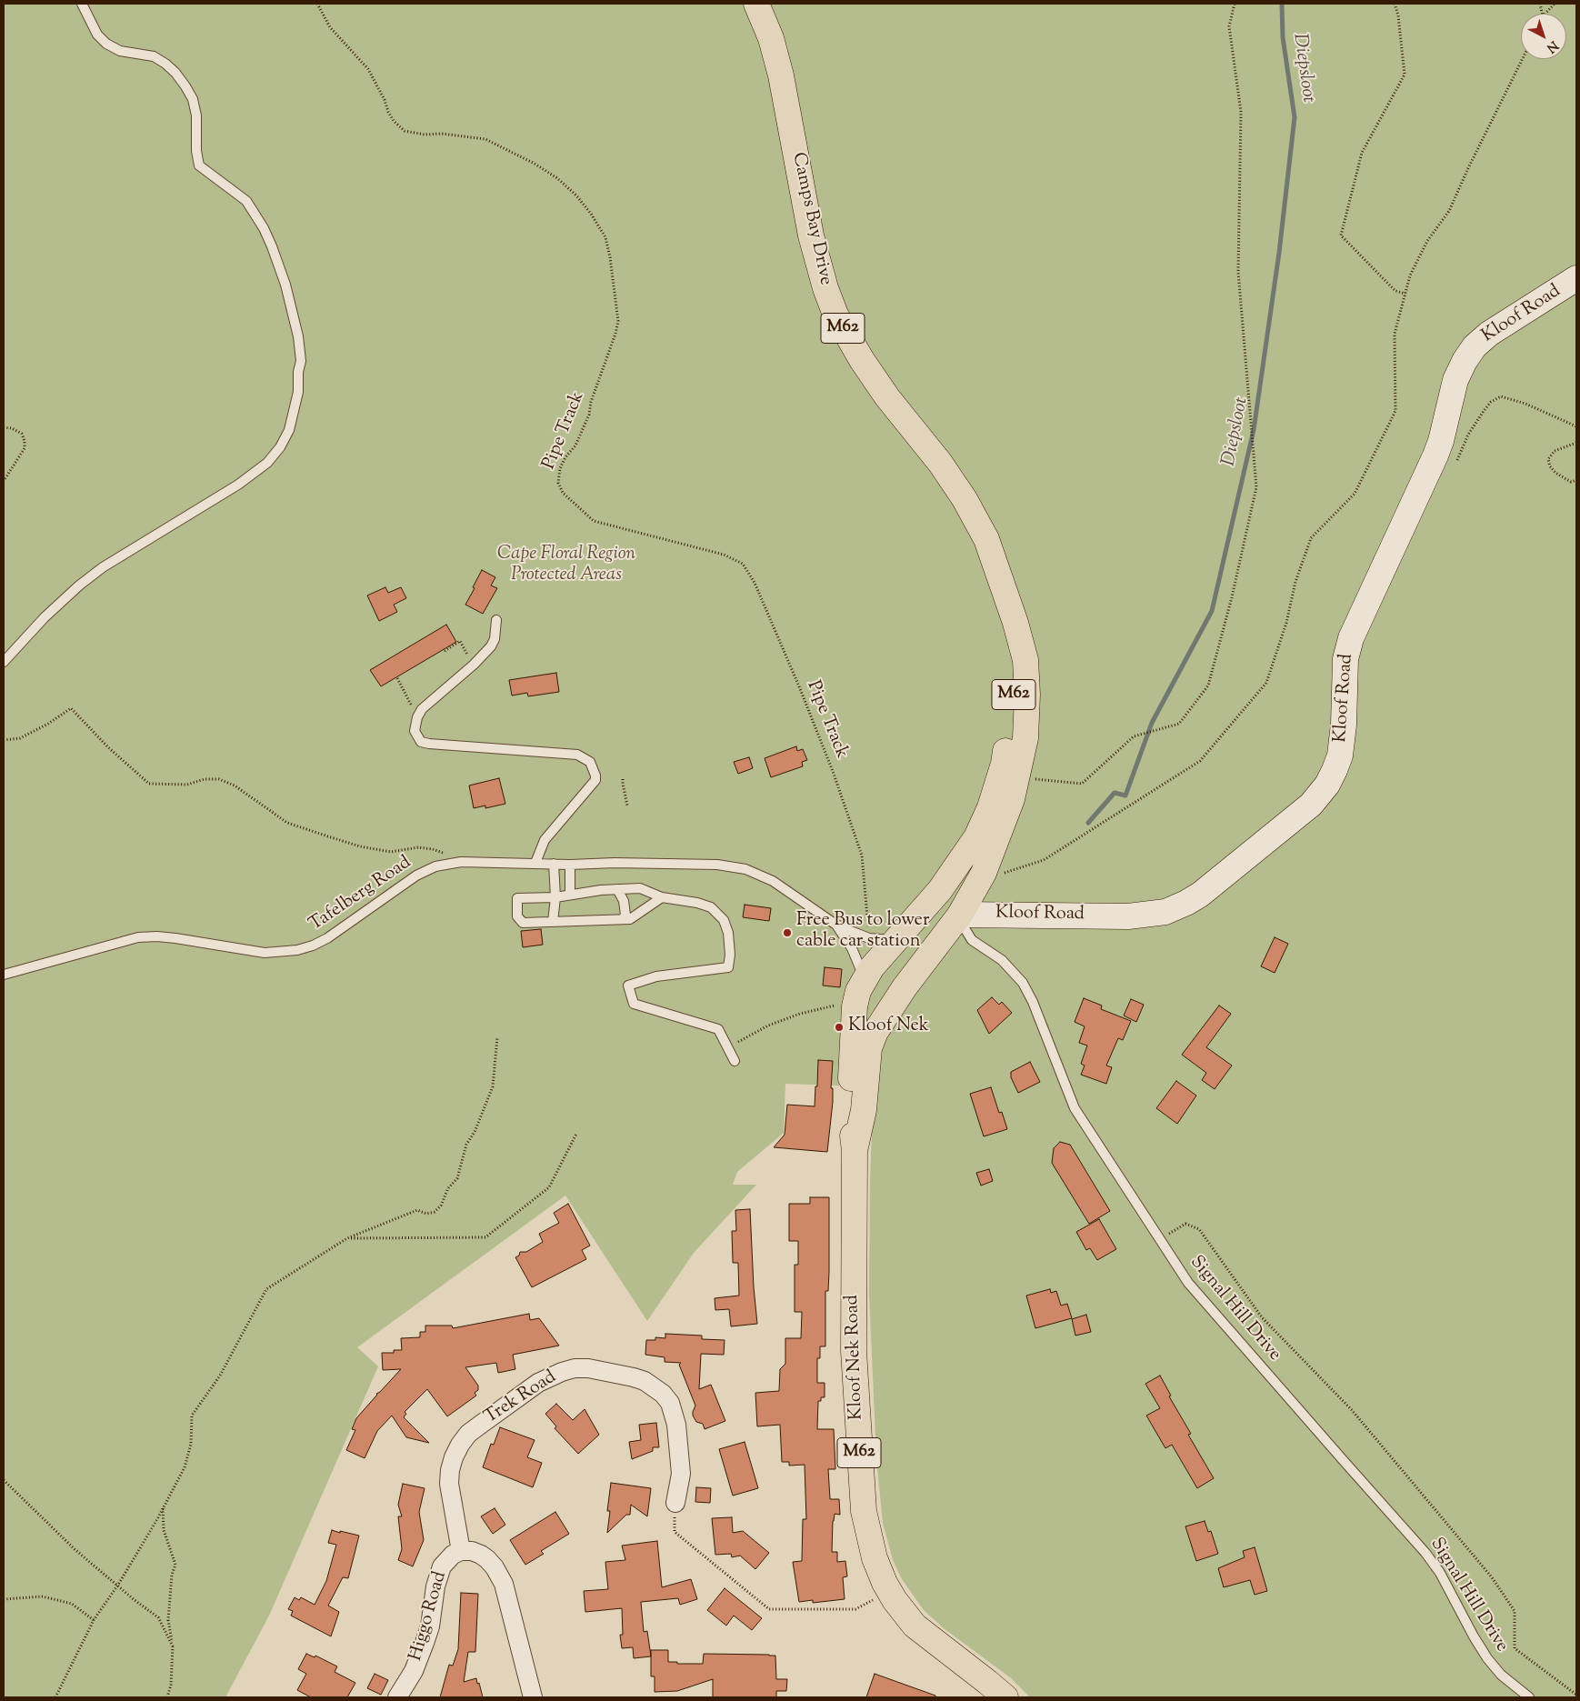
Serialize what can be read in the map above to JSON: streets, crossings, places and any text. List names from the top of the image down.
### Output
{
  "streets": {
    "main road": [
      "Camps Bay Drive",
      "Kloof Road",
      "M62",
      "Kloof Nek Road"
    ],
    "street": ["Trek Road", "Higgo Road"],
    "lane": ["Tafelberg Road", "Signal Hill Drive"],
    "path": ["Pipe Track"]
  },
  "crossings": [
    ["Camps Bay Drive", "Kloof Road"],
    ["Camps Bay Drive", "M62"],
    ["Camps Bay Drive", "Tafelberg Road"],
    ["Camps Bay Drive", "Signal Hill Drive"],
    ["Kloof Road", "Signal Hill Drive"],
    ["M62", "Tafelberg Road"],
    ["M62", "Kloof Nek Road"],
    ["Pipe Track", "Tafelberg Road"],
    ["Tafelberg Road", "Kloof Nek Road"],
    ["Trek Road", "Higgo Road"]
  ],
  "water": ["Diepsloot"],
  "parks": ["Cape Floral Region Protected Areas"],
  "places": ["Free Bus to lower cable car station", "Kloof Nek"],
  "north": "bottom right"
}
